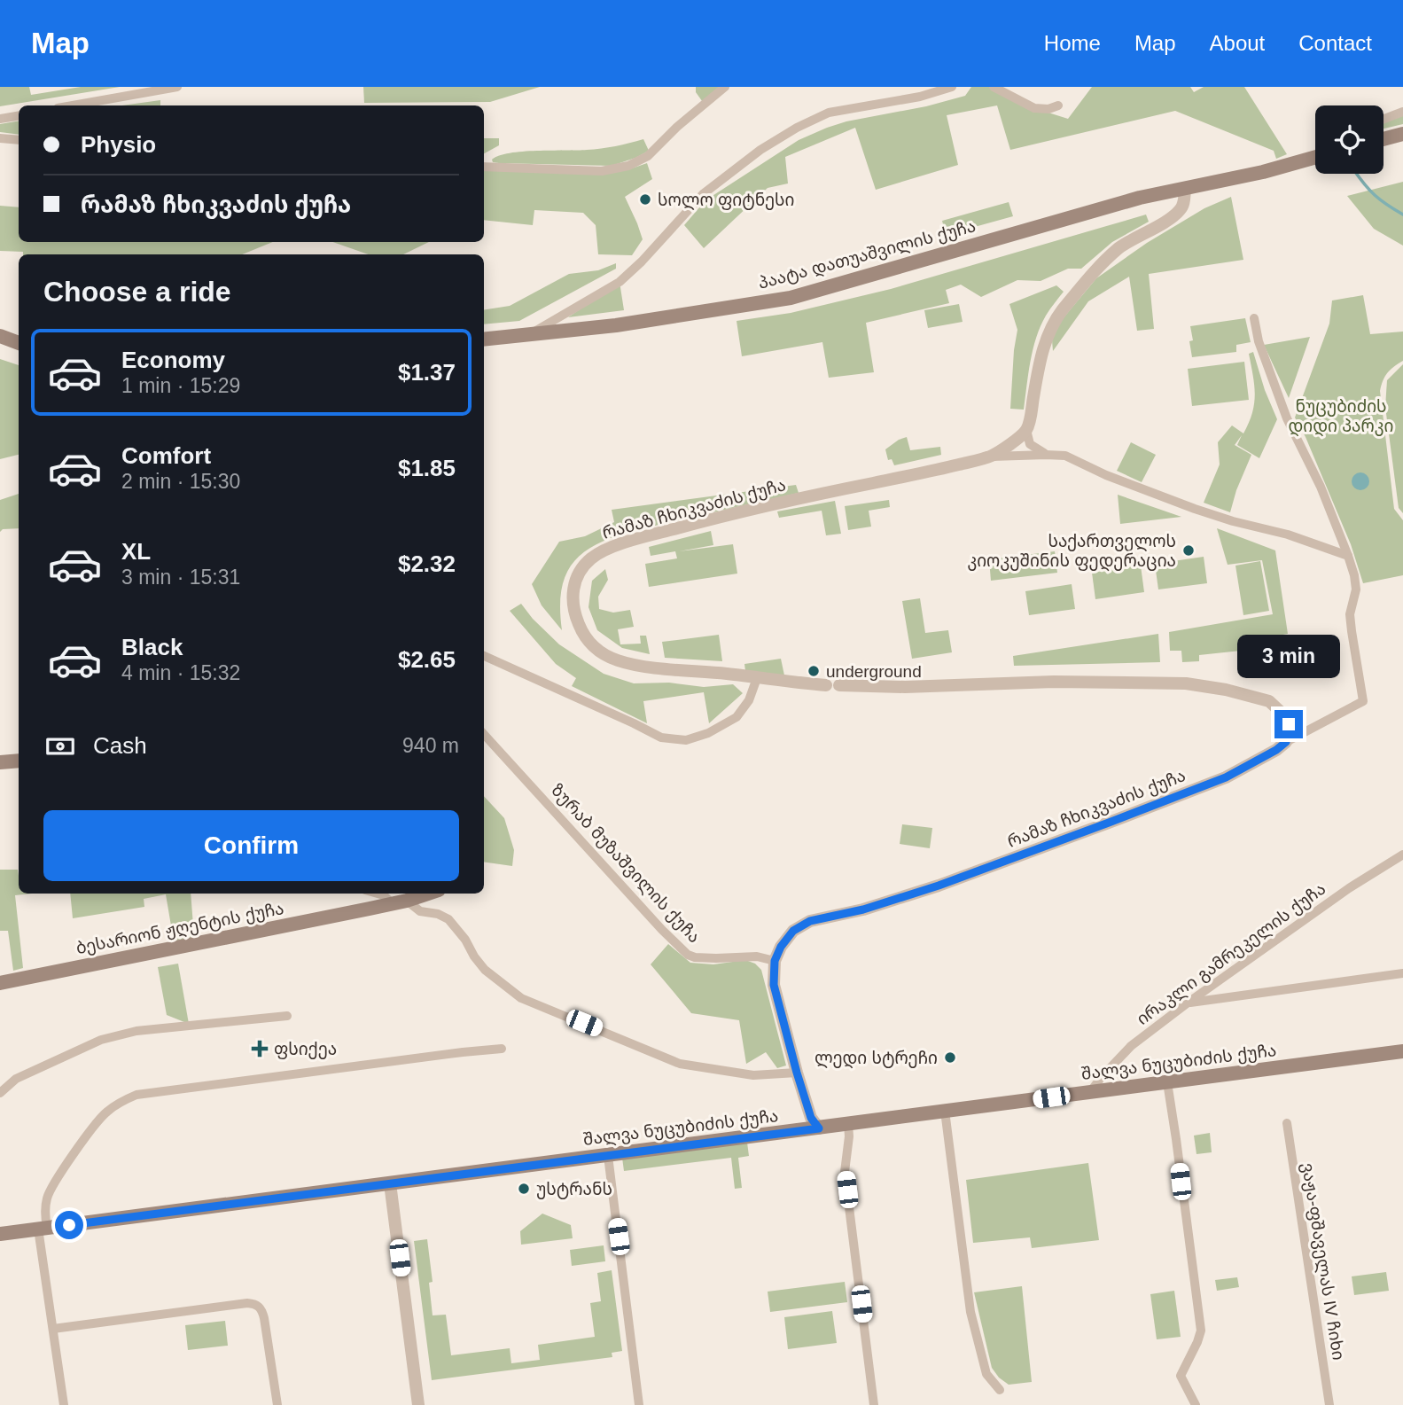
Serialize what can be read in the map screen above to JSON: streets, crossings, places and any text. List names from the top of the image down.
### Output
{
  "streets": {
    "main road": ["პაატა დათუაშვილის ქუჩა", "ბესარიონ ჟღენტის ქუჩა", "შალვა ნუცუბიძის ქუჩა"],
    "street": [
      "რამაზ ჩხიკვაძის ქუჩა",
      "ზურაბ მუზაშვილის ქუჩა",
      "ირაკლი გამრეკელის ქუჩა",
      "ვაჟა-ფშაველას IV ჩიხი"
    ]
  },
  "crossings": [
    ["რამაზ ჩხიკვაძის ქუჩა", "ზურაბ მუზაშვილის ქუჩა"],
    ["ირაკლი გამრეკელის ქუჩა", "შალვა ნუცუბიძის ქუჩა"]
  ],
  "parks": ["ნუცუბიძის დიდი პარკი"],
  "places": {
    "other": [
      "სოლო ფიტნესი",
      "საქართველოს კიოკუშინის ფედერაცია",
      "underground",
      "ლედი სტრეჩი",
      "უსტრანს"
    ],
    "health": ["ფსიქეა"]
  },
  "page": {
    "header": "Map",
    "nav": [
      "Home",
      "Map",
      "About",
      "Contact"
    ],
    "banner": ["Physio", "რამაზ ჩხიკვაძის ქუჩა"],
    "heading": "Choose a ride",
    "list": [
      {
        "name": "Economy",
        "note": "1 min · 15:29",
        "value": "$1.37"
      },
      {
        "name": "Comfort",
        "note": "2 min · 15:30",
        "value": "$1.85"
      },
      {
        "name": "XL",
        "note": "3 min · 15:31",
        "value": "$2.32"
      },
      {
        "name": "Black",
        "note": "4 min · 15:32",
        "value": "$2.65"
      }
    ],
    "bubble": "3 min",
    "pay": ["Cash", "940 m"],
    "buttons": "Confirm"
  }
}
